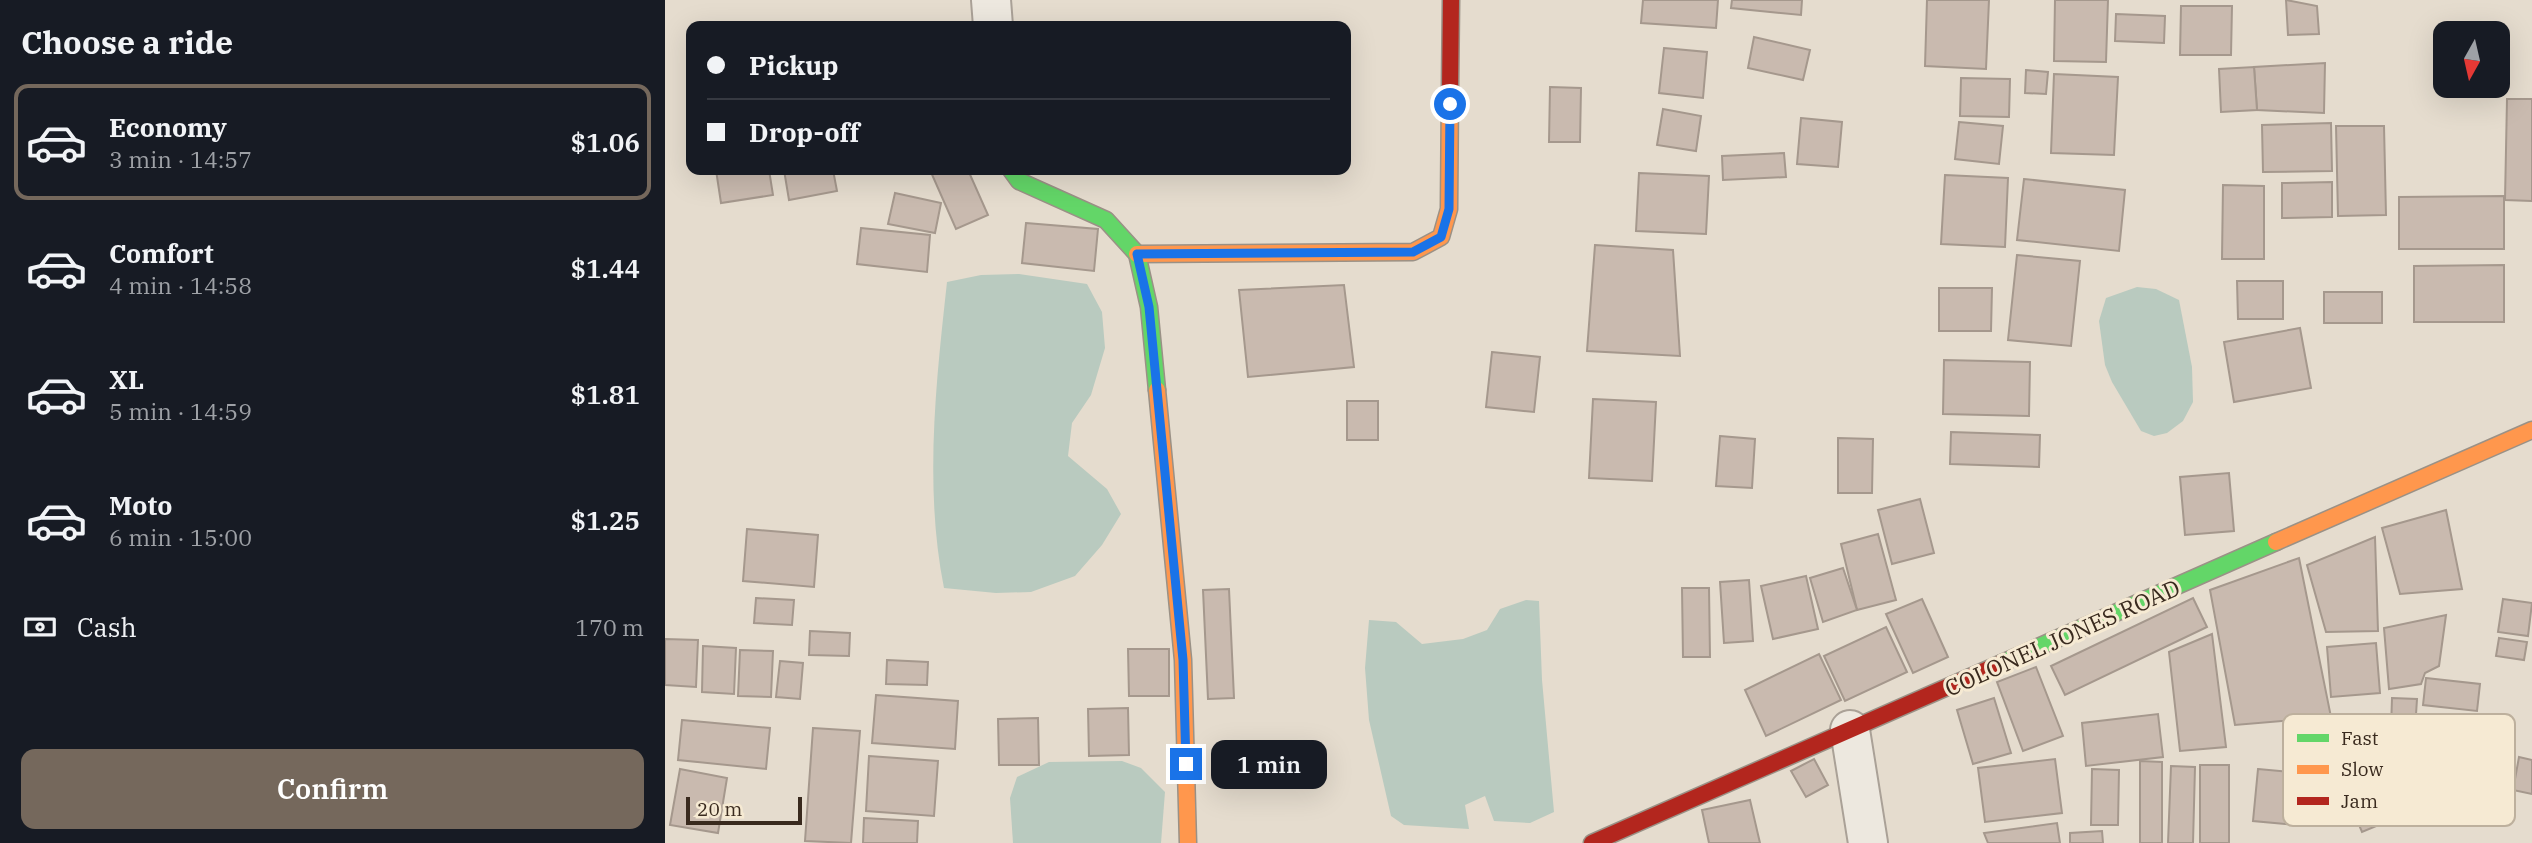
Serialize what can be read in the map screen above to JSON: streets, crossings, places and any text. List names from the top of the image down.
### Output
{
  "streets": {
    "street": ["COLONEL JONES ROAD"]
  },
  "legend": ["Fast", "Slow", "Jam"],
  "scale_bar": "20 m",
  "north": "bottom",
  "page": {
    "heading": "Choose a ride",
    "banner": ["Pickup", "Drop-off"],
    "list": [
      {
        "name": "Economy",
        "note": "3 min · 14:57",
        "value": "$1.06"
      },
      {
        "name": "Comfort",
        "note": "4 min · 14:58",
        "value": "$1.44"
      },
      {
        "name": "XL",
        "note": "5 min · 14:59",
        "value": "$1.81"
      },
      {
        "name": "Moto",
        "note": "6 min · 15:00",
        "value": "$1.25"
      }
    ],
    "pay": ["Cash", "170 m"],
    "buttons": "Confirm",
    "bubble": "1 min",
    "scale": "20 m"
  }
}
